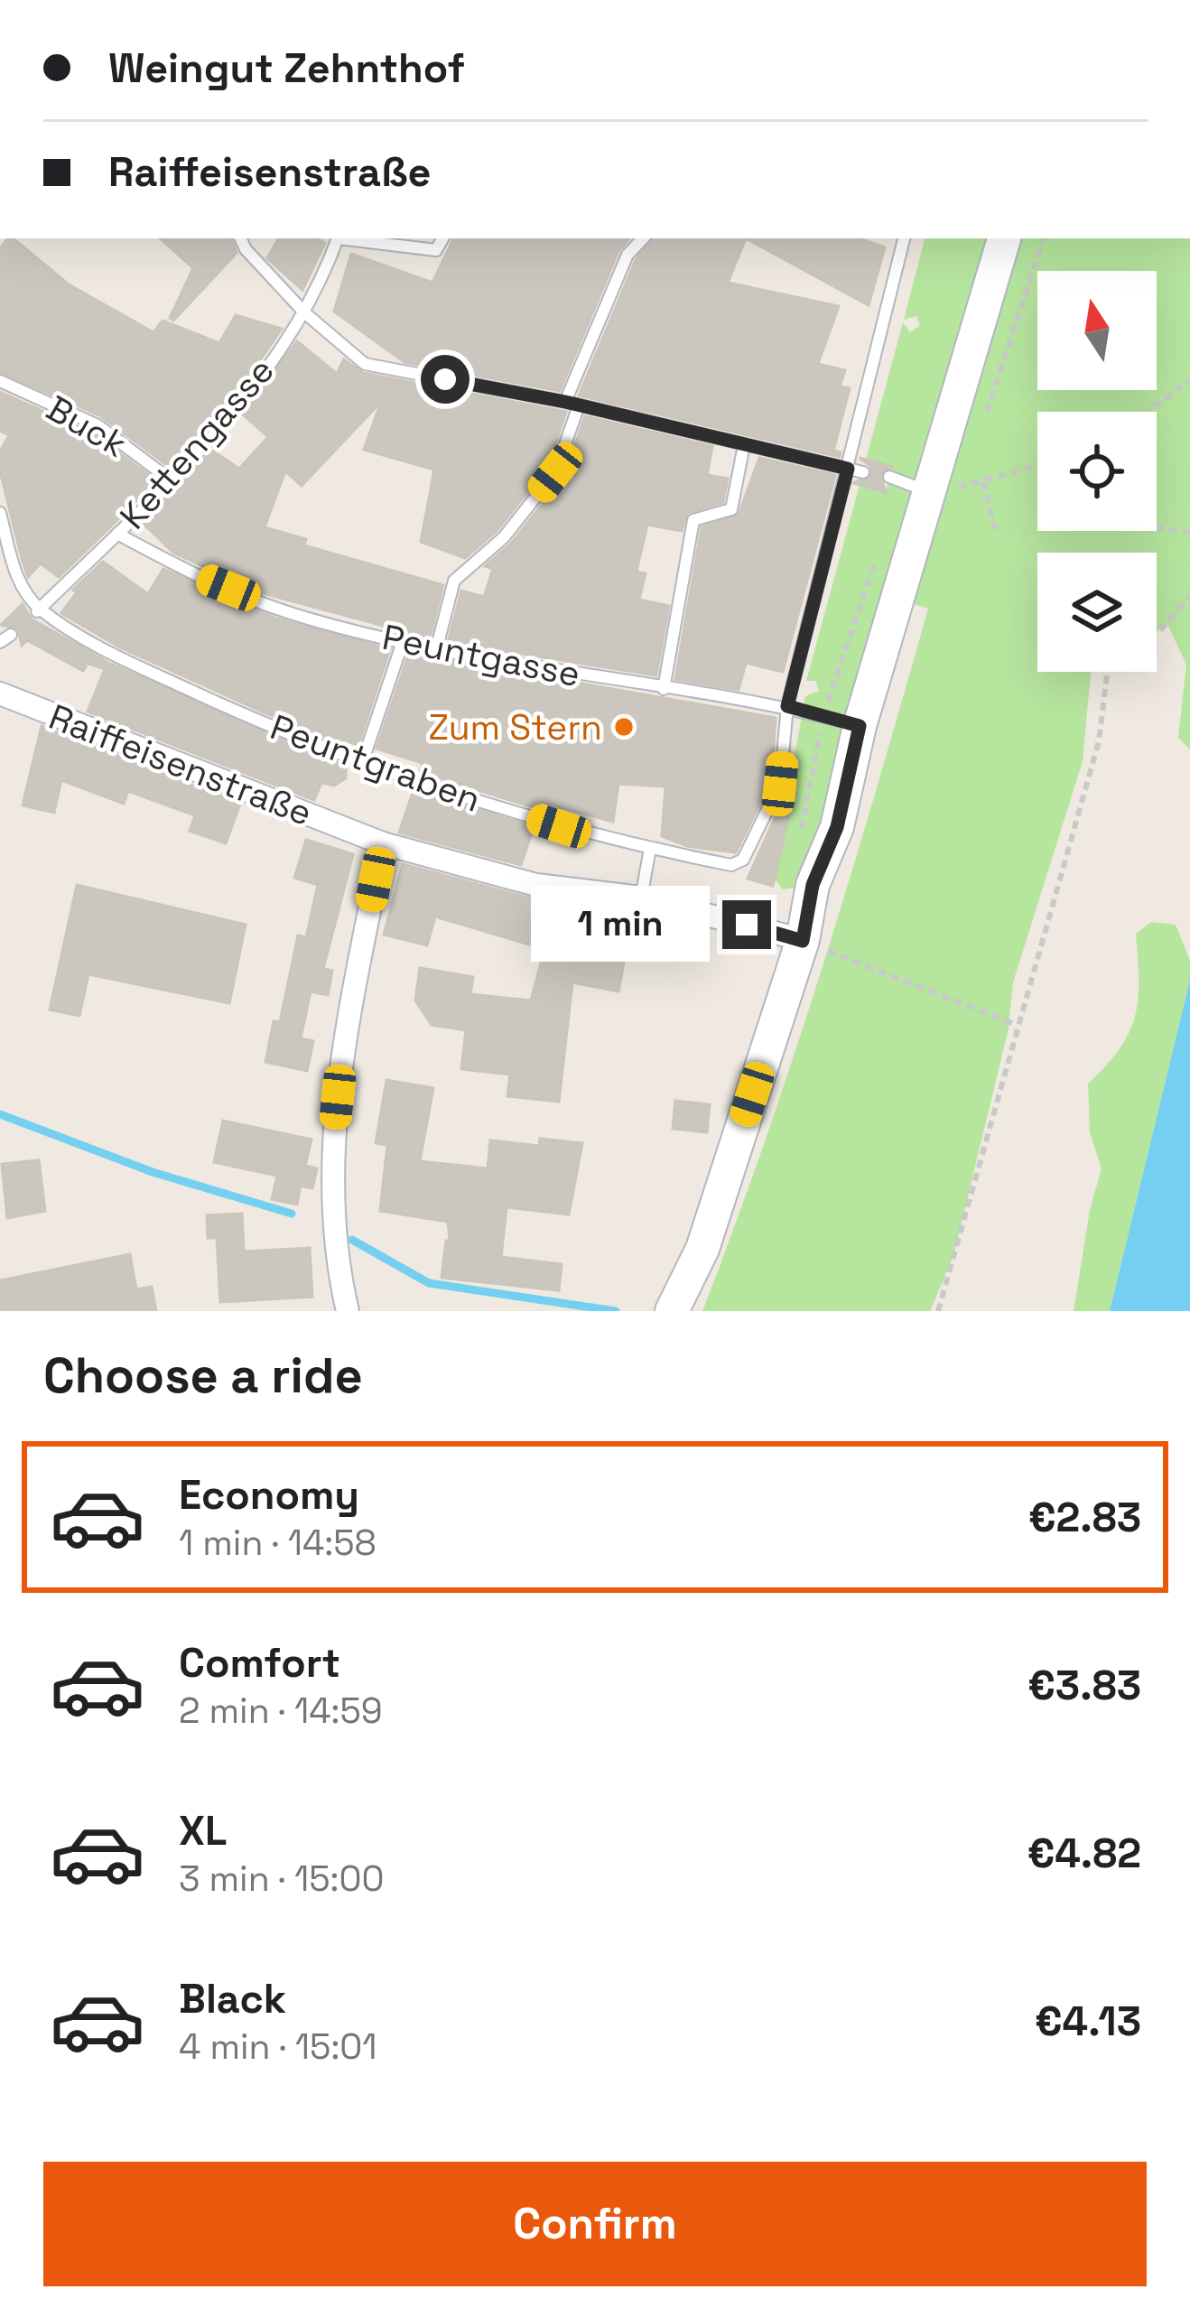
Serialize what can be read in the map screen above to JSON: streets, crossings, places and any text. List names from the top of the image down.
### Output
{
  "streets": {
    "street": ["Raiffeisenstraße"],
    "lane": [
      "Buck",
      "Kettengasse",
      "Peuntgasse",
      "Peuntgraben"
    ]
  },
  "crossings": [
    ["Buck", "Kettengasse"],
    ["Kettengasse", "Peuntgasse"],
    ["Kettengasse", "Peuntgraben"],
    ["Peuntgasse", "Peuntgraben"]
  ],
  "places": ["Zum Stern"],
  "north": "top",
  "page": {
    "banner": ["Weingut Zehnthof", "Raiffeisenstraße"],
    "bubble": "1 min",
    "heading": "Choose a ride",
    "list": [
      {
        "name": "Economy",
        "note": "1 min · 14:58",
        "value": "€2.83"
      },
      {
        "name": "Comfort",
        "note": "2 min · 14:59",
        "value": "€3.83"
      },
      {
        "name": "XL",
        "note": "3 min · 15:00",
        "value": "€4.82"
      },
      {
        "name": "Black",
        "note": "4 min · 15:01",
        "value": "€4.13"
      }
    ],
    "buttons": "Confirm"
  }
}
